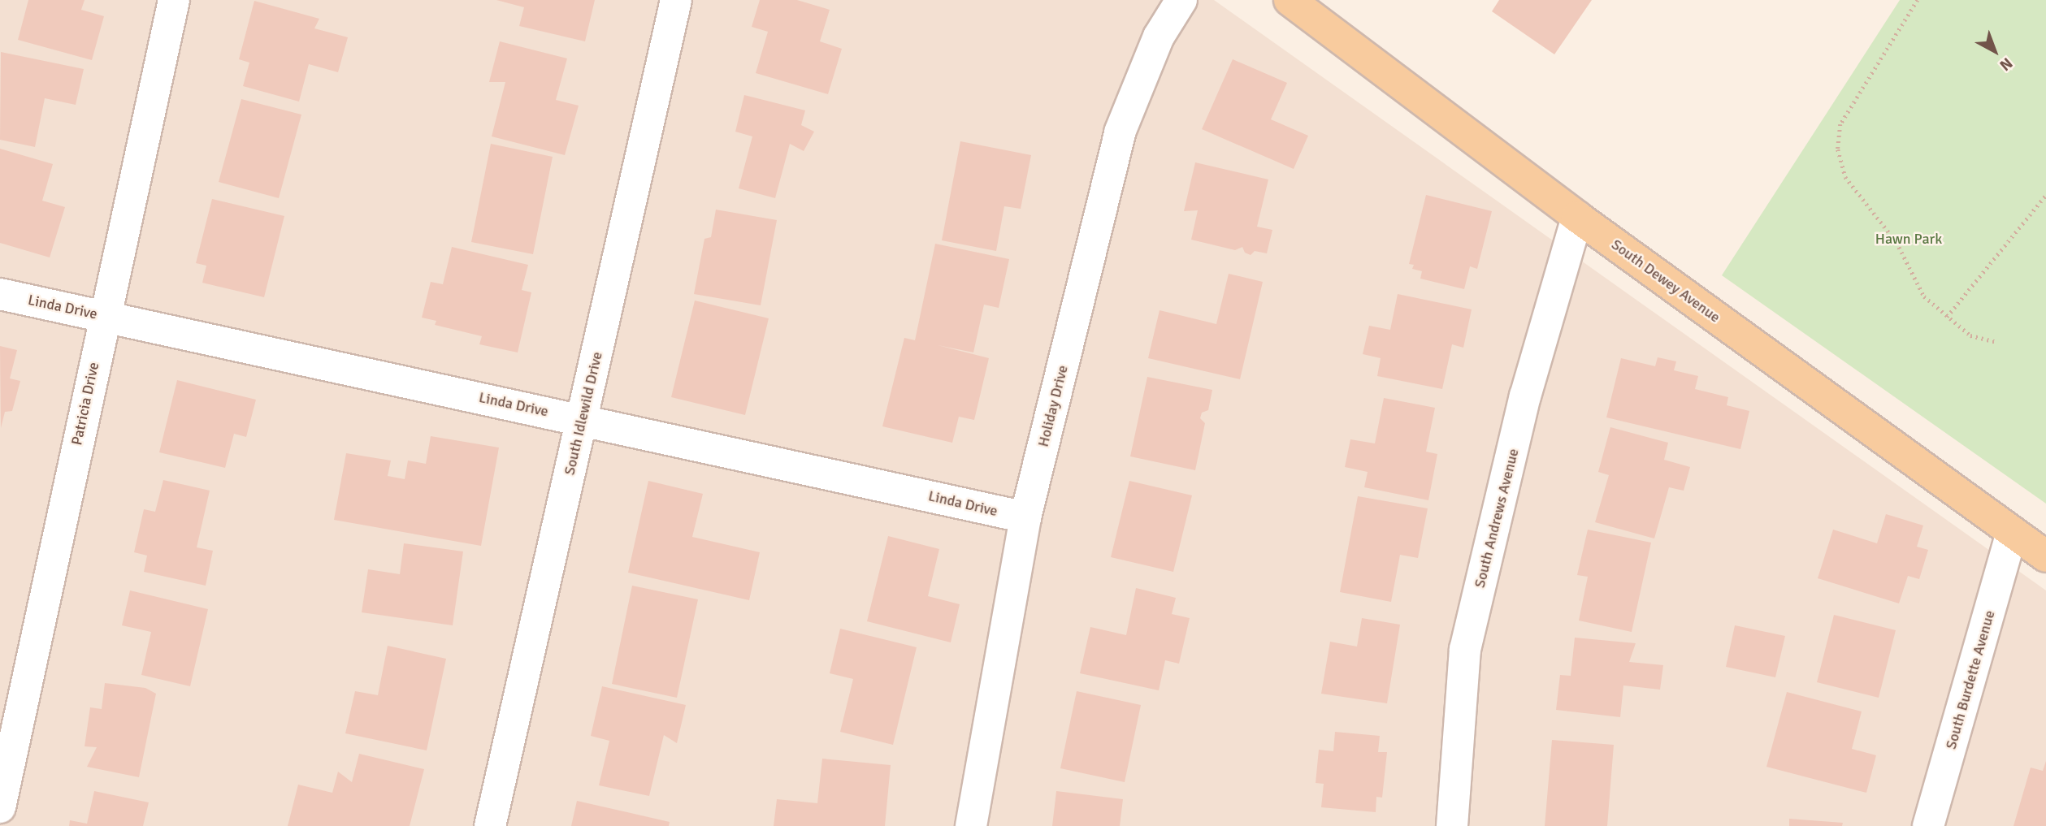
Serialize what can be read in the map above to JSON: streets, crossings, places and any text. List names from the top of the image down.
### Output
{
  "streets": {
    "main road": ["South Dewey Avenue"],
    "street": [
      "Linda Drive",
      "Patricia Drive",
      "Holiday Drive",
      "South Idlewild Drive",
      "South Andrews Avenue",
      "South Burdette Avenue"
    ]
  },
  "crossings": [
    ["South Dewey Avenue", "South Andrews Avenue"],
    ["South Dewey Avenue", "South Burdette Avenue"],
    ["Linda Drive", "Patricia Drive"],
    ["Linda Drive", "Holiday Drive"],
    ["Linda Drive", "South Idlewild Drive"]
  ],
  "parks": ["Hawn Park"],
  "north": "bottom right"
}
